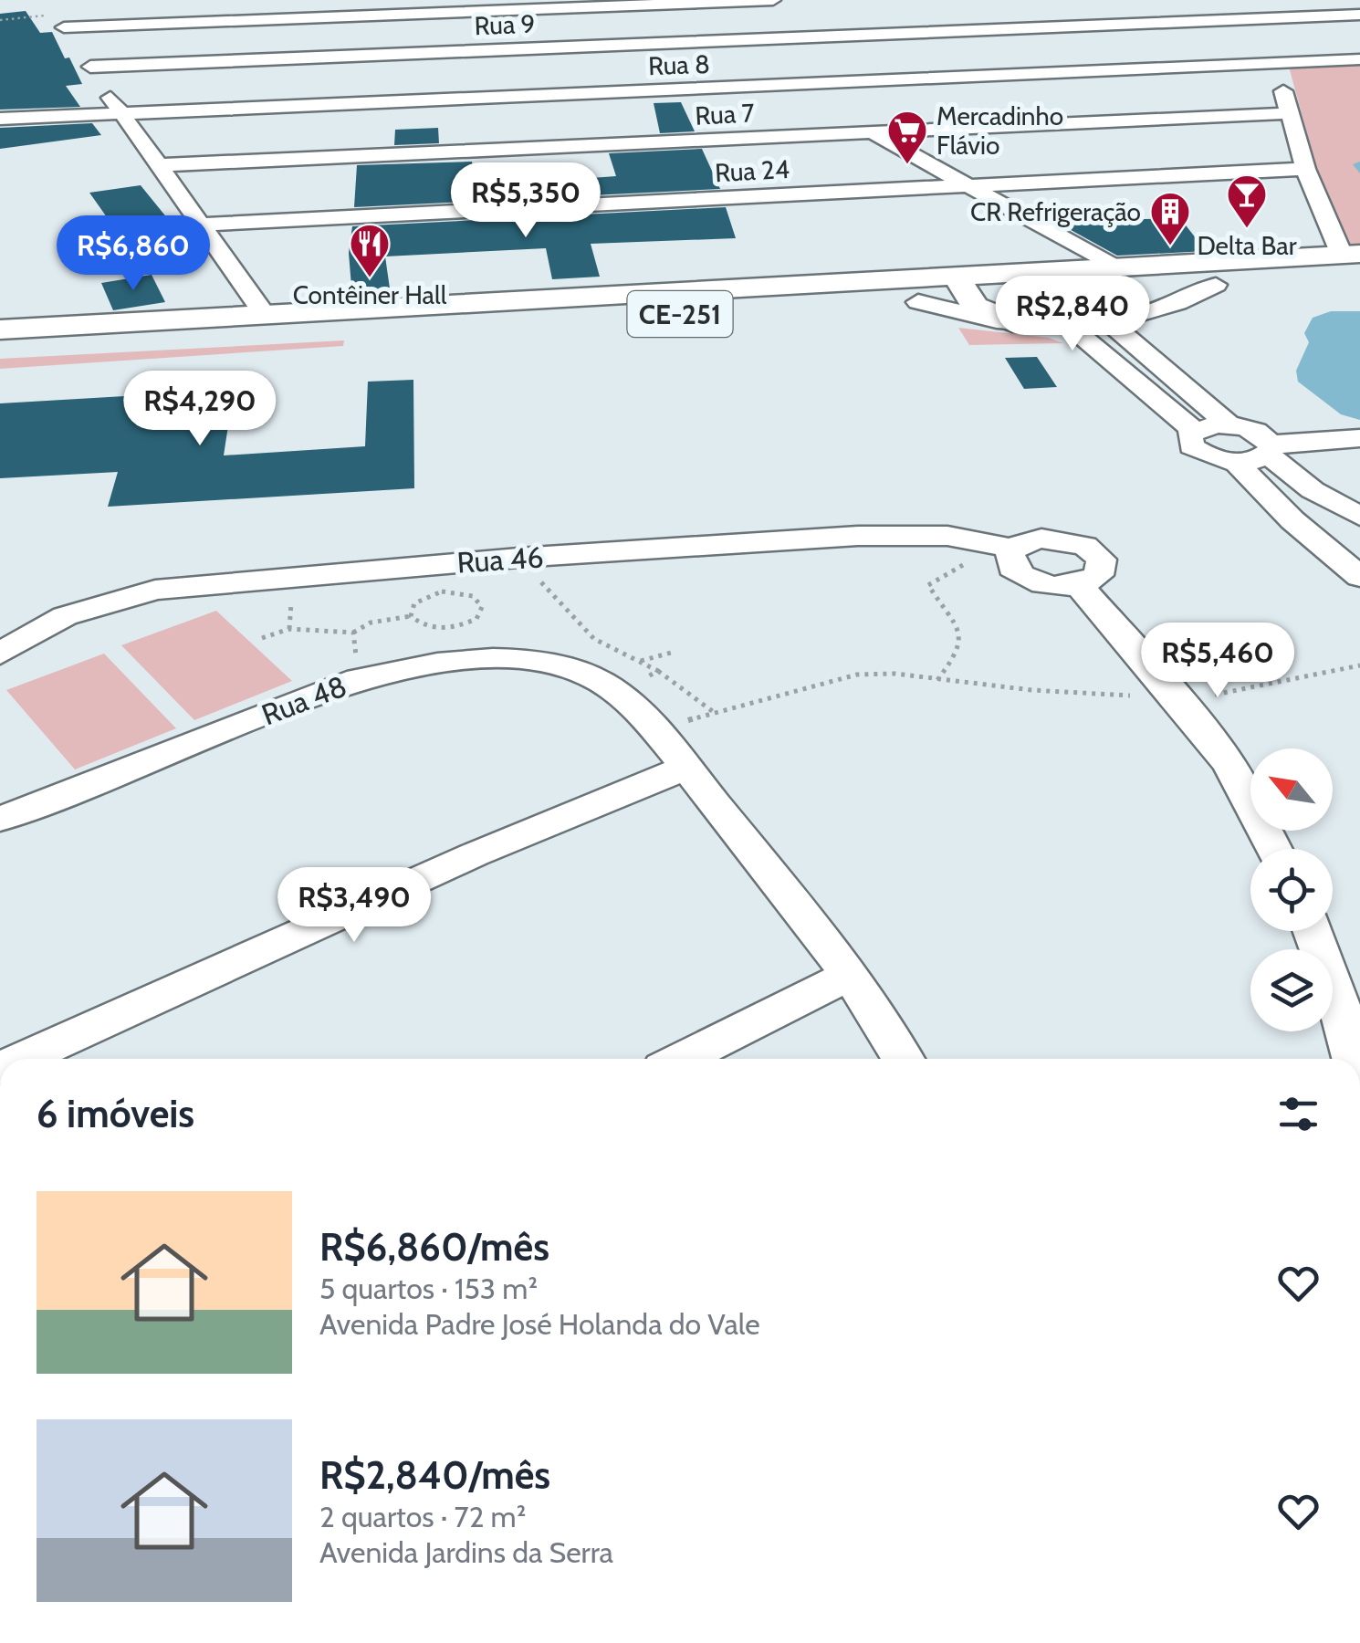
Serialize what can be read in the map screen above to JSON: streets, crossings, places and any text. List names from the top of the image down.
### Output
{
  "streets": {
    "main road": ["CE-251"],
    "street": [
      "Rua 9",
      "Rua 8",
      "Rua 7",
      "Rua 24",
      "Rua 46",
      "Rua 48"
    ]
  },
  "places": {
    "supermarket": ["Mercadinho Flávio"],
    "bar": ["Delta Bar"],
    "building": ["CR Refrigeração"],
    "restaurant": ["Contêiner Hall"]
  },
  "north": "top left",
  "page": {
    "price": [
      "R$5,350",
      "R$6,860",
      "R$2,840",
      "R$4,290",
      "R$5,460",
      "R$3,490"
    ],
    "heading": "6 imóveis",
    "list": [
      {
        "name": "R$6,860/mês",
        "note": "5 quartos · 153 m² · Avenida Padre José Holanda do Vale"
      },
      {
        "name": "R$2,840/mês",
        "note": "2 quartos · 72 m² · Avenida Jardins da Serra"
      }
    ]
  }
}
